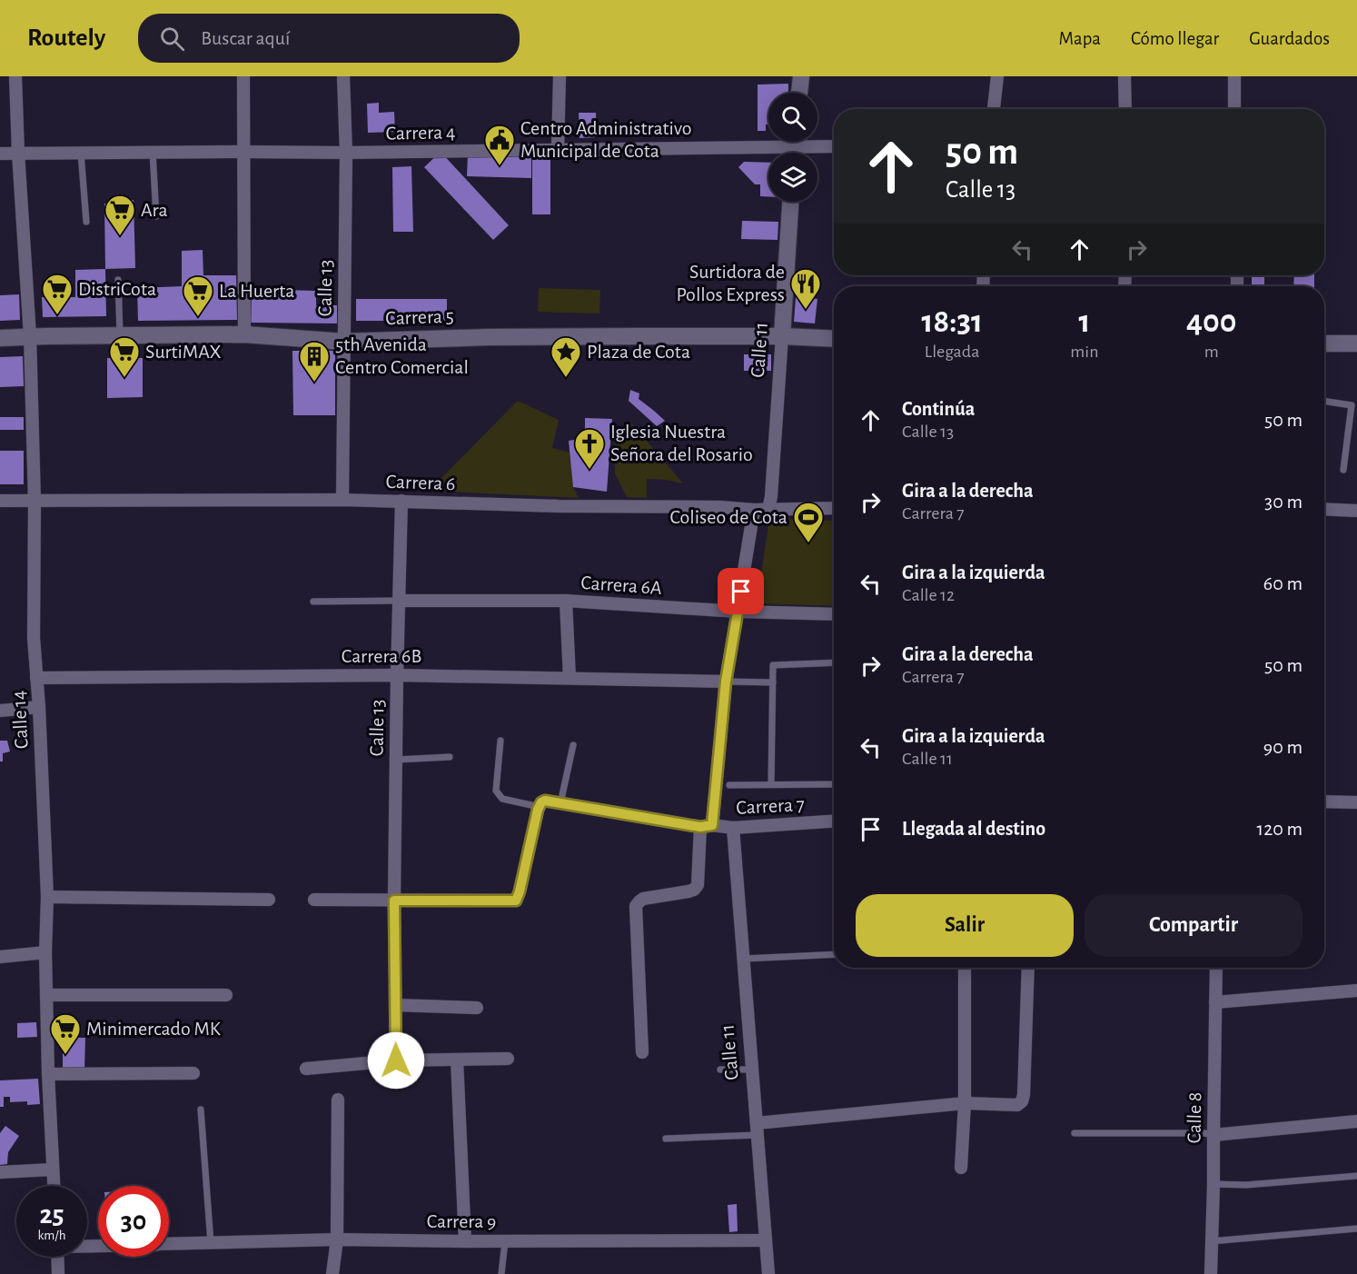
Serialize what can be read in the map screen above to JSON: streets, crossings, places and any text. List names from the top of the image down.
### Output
{
  "streets": {
    "main road": ["Carrera 5", "Calle 11"],
    "street": [
      "Carrera 4",
      "Calle 13",
      "Carrera 6",
      "Carrera 6A",
      "Carrera 6B",
      "Calle 14",
      "Carrera 7",
      "Calle 8",
      "Carrera 9"
    ]
  },
  "crossings": [
    ["Carrera 4", "Calle 13"],
    ["Carrera 4", "Calle 14"],
    ["Calle 13", "Carrera 5"],
    ["Calle 13", "Carrera 6"],
    ["Calle 13", "Carrera 6A"],
    ["Calle 13", "Carrera 6B"],
    ["Carrera 5", "Calle 11"],
    ["Carrera 5", "Calle 14"],
    ["Calle 11", "Carrera 6"],
    ["Calle 11", "Carrera 7"],
    ["Calle 11", "Carrera 9"],
    ["Carrera 6", "Calle 14"],
    ["Carrera 6B", "Calle 14"]
  ],
  "places": {
    "public building": ["Centro Administrativo Municipal de Cota"],
    "supermarket": [
      "Ara",
      "DistriCota",
      "La Huerta",
      "SurtiMAX",
      "Minimercado MK"
    ],
    "restaurant": ["Surtidora de Pollos Express"],
    "place": ["Plaza de Cota"],
    "building": ["5th Avenida Centro Comercial"],
    "church": ["Iglesia Nuestra Señora del Rosario"],
    "sports": ["Coliseo de Cota"]
  },
  "page": {
    "header": "Routely",
    "search": "Buscar aquí",
    "nav": ["Mapa", "Cómo llegar", "Guardados"],
    "turn": ["50 m", "Calle 13"],
    "eta": [
      "18:31",
      "Llegada",
      "1",
      "min",
      "400",
      "m"
    ],
    "list": [
      {
        "name": "Continúa",
        "note": "Calle 13",
        "value": "50 m"
      },
      {
        "name": "Gira a la derecha",
        "note": "Carrera 7",
        "value": "30 m"
      },
      {
        "name": "Gira a la izquierda",
        "note": "Calle 12",
        "value": "60 m"
      },
      {
        "name": "Gira a la derecha",
        "note": "Carrera 7",
        "value": "50 m"
      },
      {
        "name": "Gira a la izquierda",
        "note": "Calle 11",
        "value": "90 m"
      },
      {
        "name": "Llegada al destino",
        "value": "120 m"
      }
    ],
    "buttons": ["Salir", "Compartir"],
    "speed": "25 km/h",
    "limit": "30"
  }
}
